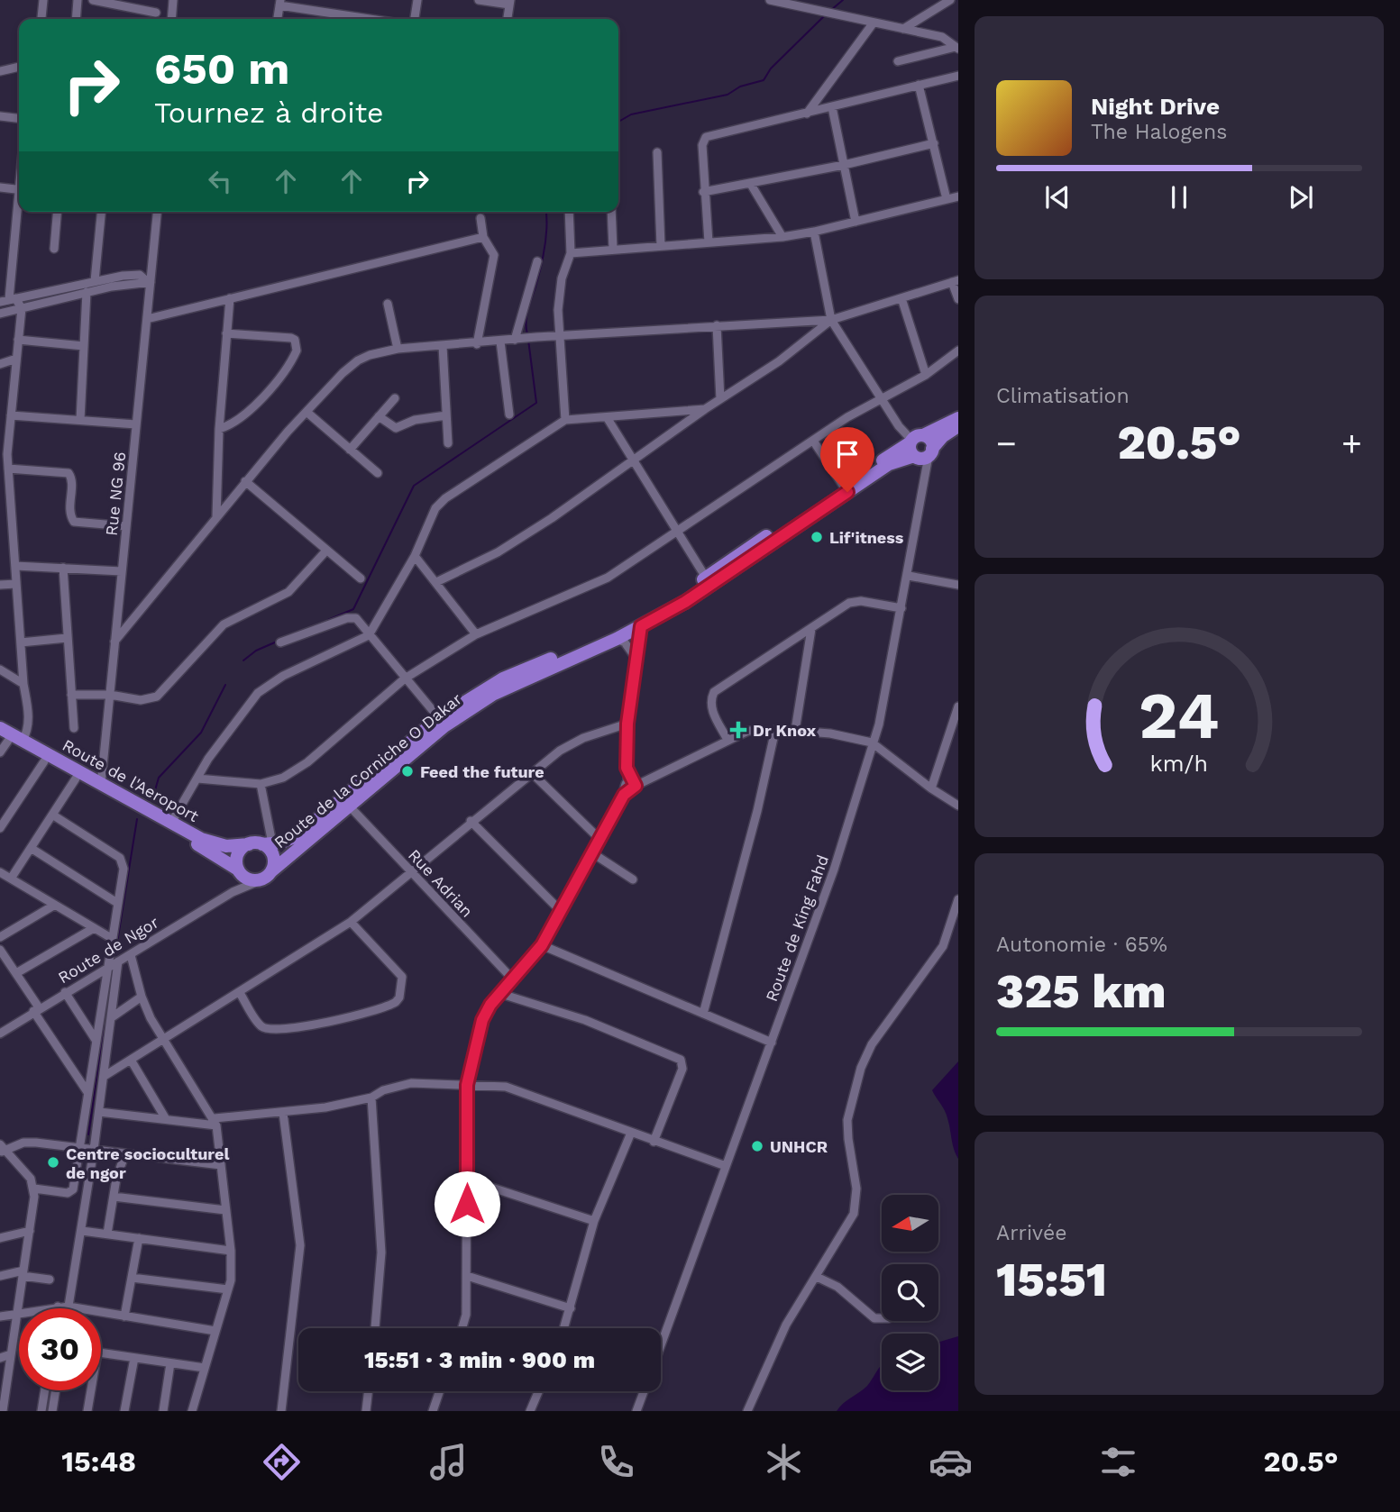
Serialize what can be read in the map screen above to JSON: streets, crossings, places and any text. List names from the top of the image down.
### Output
{
  "streets": {
    "highway": ["Route de la Corniche O Dakar", "Route de l'Aeroport"],
    "street": [
      "Rue NG 96",
      "Rue Adrian",
      "Route de King Fahd",
      "Route de Ngor"
    ]
  },
  "crossings": [
    ["Rue NG 96", "Route de l'Aeroport"],
    ["Route de la Corniche O Dakar", "Route de l'Aeroport"],
    ["Route de la Corniche O Dakar", "Rue Adrian"],
    ["Route de la Corniche O Dakar", "Route de King Fahd"],
    ["Route de la Corniche O Dakar", "Route de Ngor"],
    ["Route de l'Aeroport", "Route de Ngor"]
  ],
  "places": {
    "other": [
      "Lif'itness",
      "Feed the future",
      "UNHCR",
      "Centre socioculturel de ngor"
    ],
    "health": ["Dr Knox"]
  },
  "north": "left",
  "page": {
    "turn": ["650 m", "Tournez à droite"],
    "song": ["Night Drive", "The Halogens"],
    "tile": [
      "Climatisation",
      ["Autonomie · 65%", "325 km"],
      ["Arrivée", "15:51"]
    ],
    "heat": ["−", "20.5°", "+"],
    "limit": "30",
    "trip": "15:51 · 3 min · 900 m",
    "tabs": ["15:48", "20.5°"],
    "gauge": ["24", "km/h"]
  }
}
